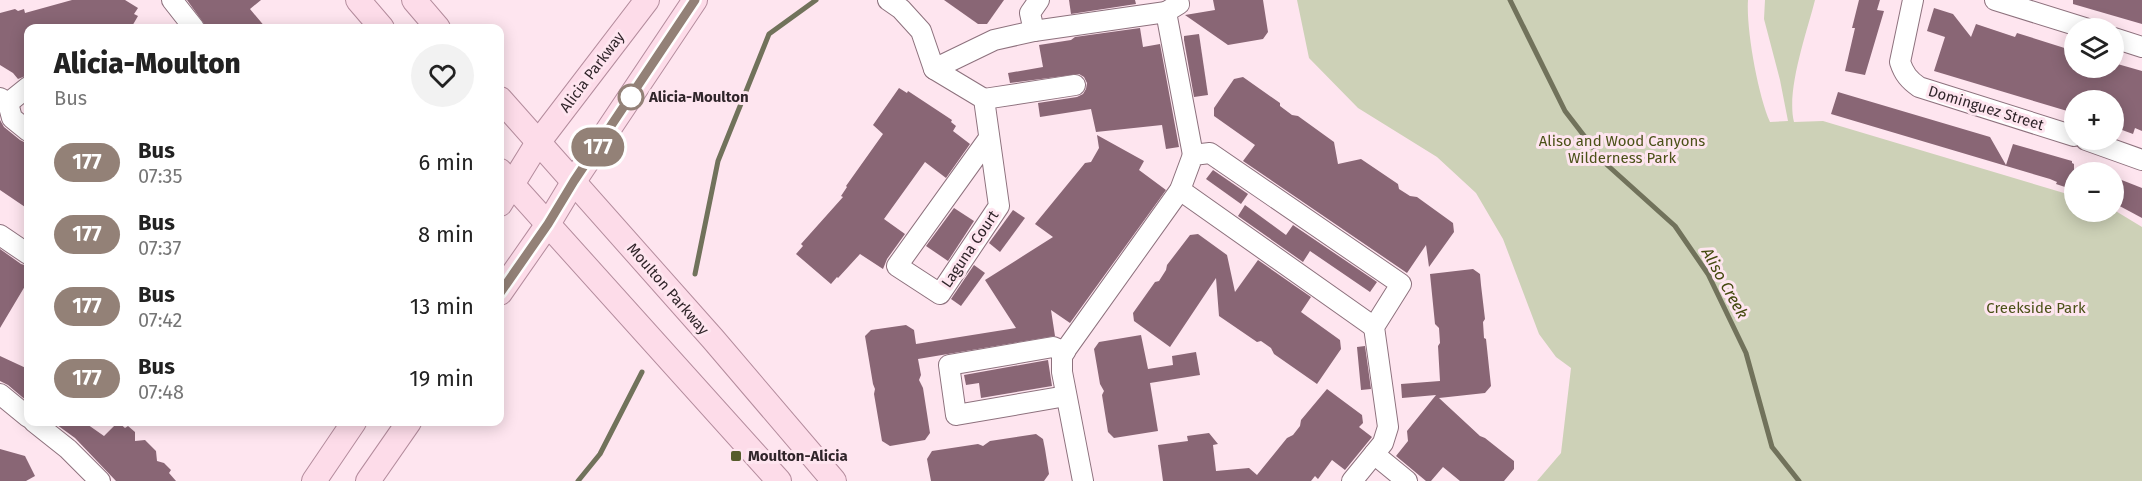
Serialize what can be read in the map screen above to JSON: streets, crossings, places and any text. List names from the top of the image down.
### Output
{
  "streets": {
    "main road": ["Alicia Parkway", "Moulton Parkway"],
    "street": ["Dominguez Street", "Laguna Court"]
  },
  "crossings": [
    ["Alicia Parkway", "Moulton Parkway"]
  ],
  "water": ["Aliso Creek"],
  "parks": ["Aliso and Wood Canyons Wilderness Park", "Creekside Park"],
  "places": {
    "other": ["Alicia-Moulton"],
    "transit": ["Moulton-Alicia"]
  },
  "lines": ["bus line 177"],
  "page": {
    "on_map": "177",
    "map_buttons": ["+", "−"],
    "heading": ["Alicia-Moulton", "Bus"],
    "list": [
      {
        "mark": "177",
        "name": "Bus",
        "note": "07:35",
        "value": "6 min"
      },
      {
        "mark": "177",
        "name": "Bus",
        "note": "07:37",
        "value": "8 min"
      },
      {
        "mark": "177",
        "name": "Bus",
        "note": "07:42",
        "value": "13 min"
      },
      {
        "mark": "177",
        "name": "Bus",
        "note": "07:48",
        "value": "19 min"
      }
    ]
  }
}
